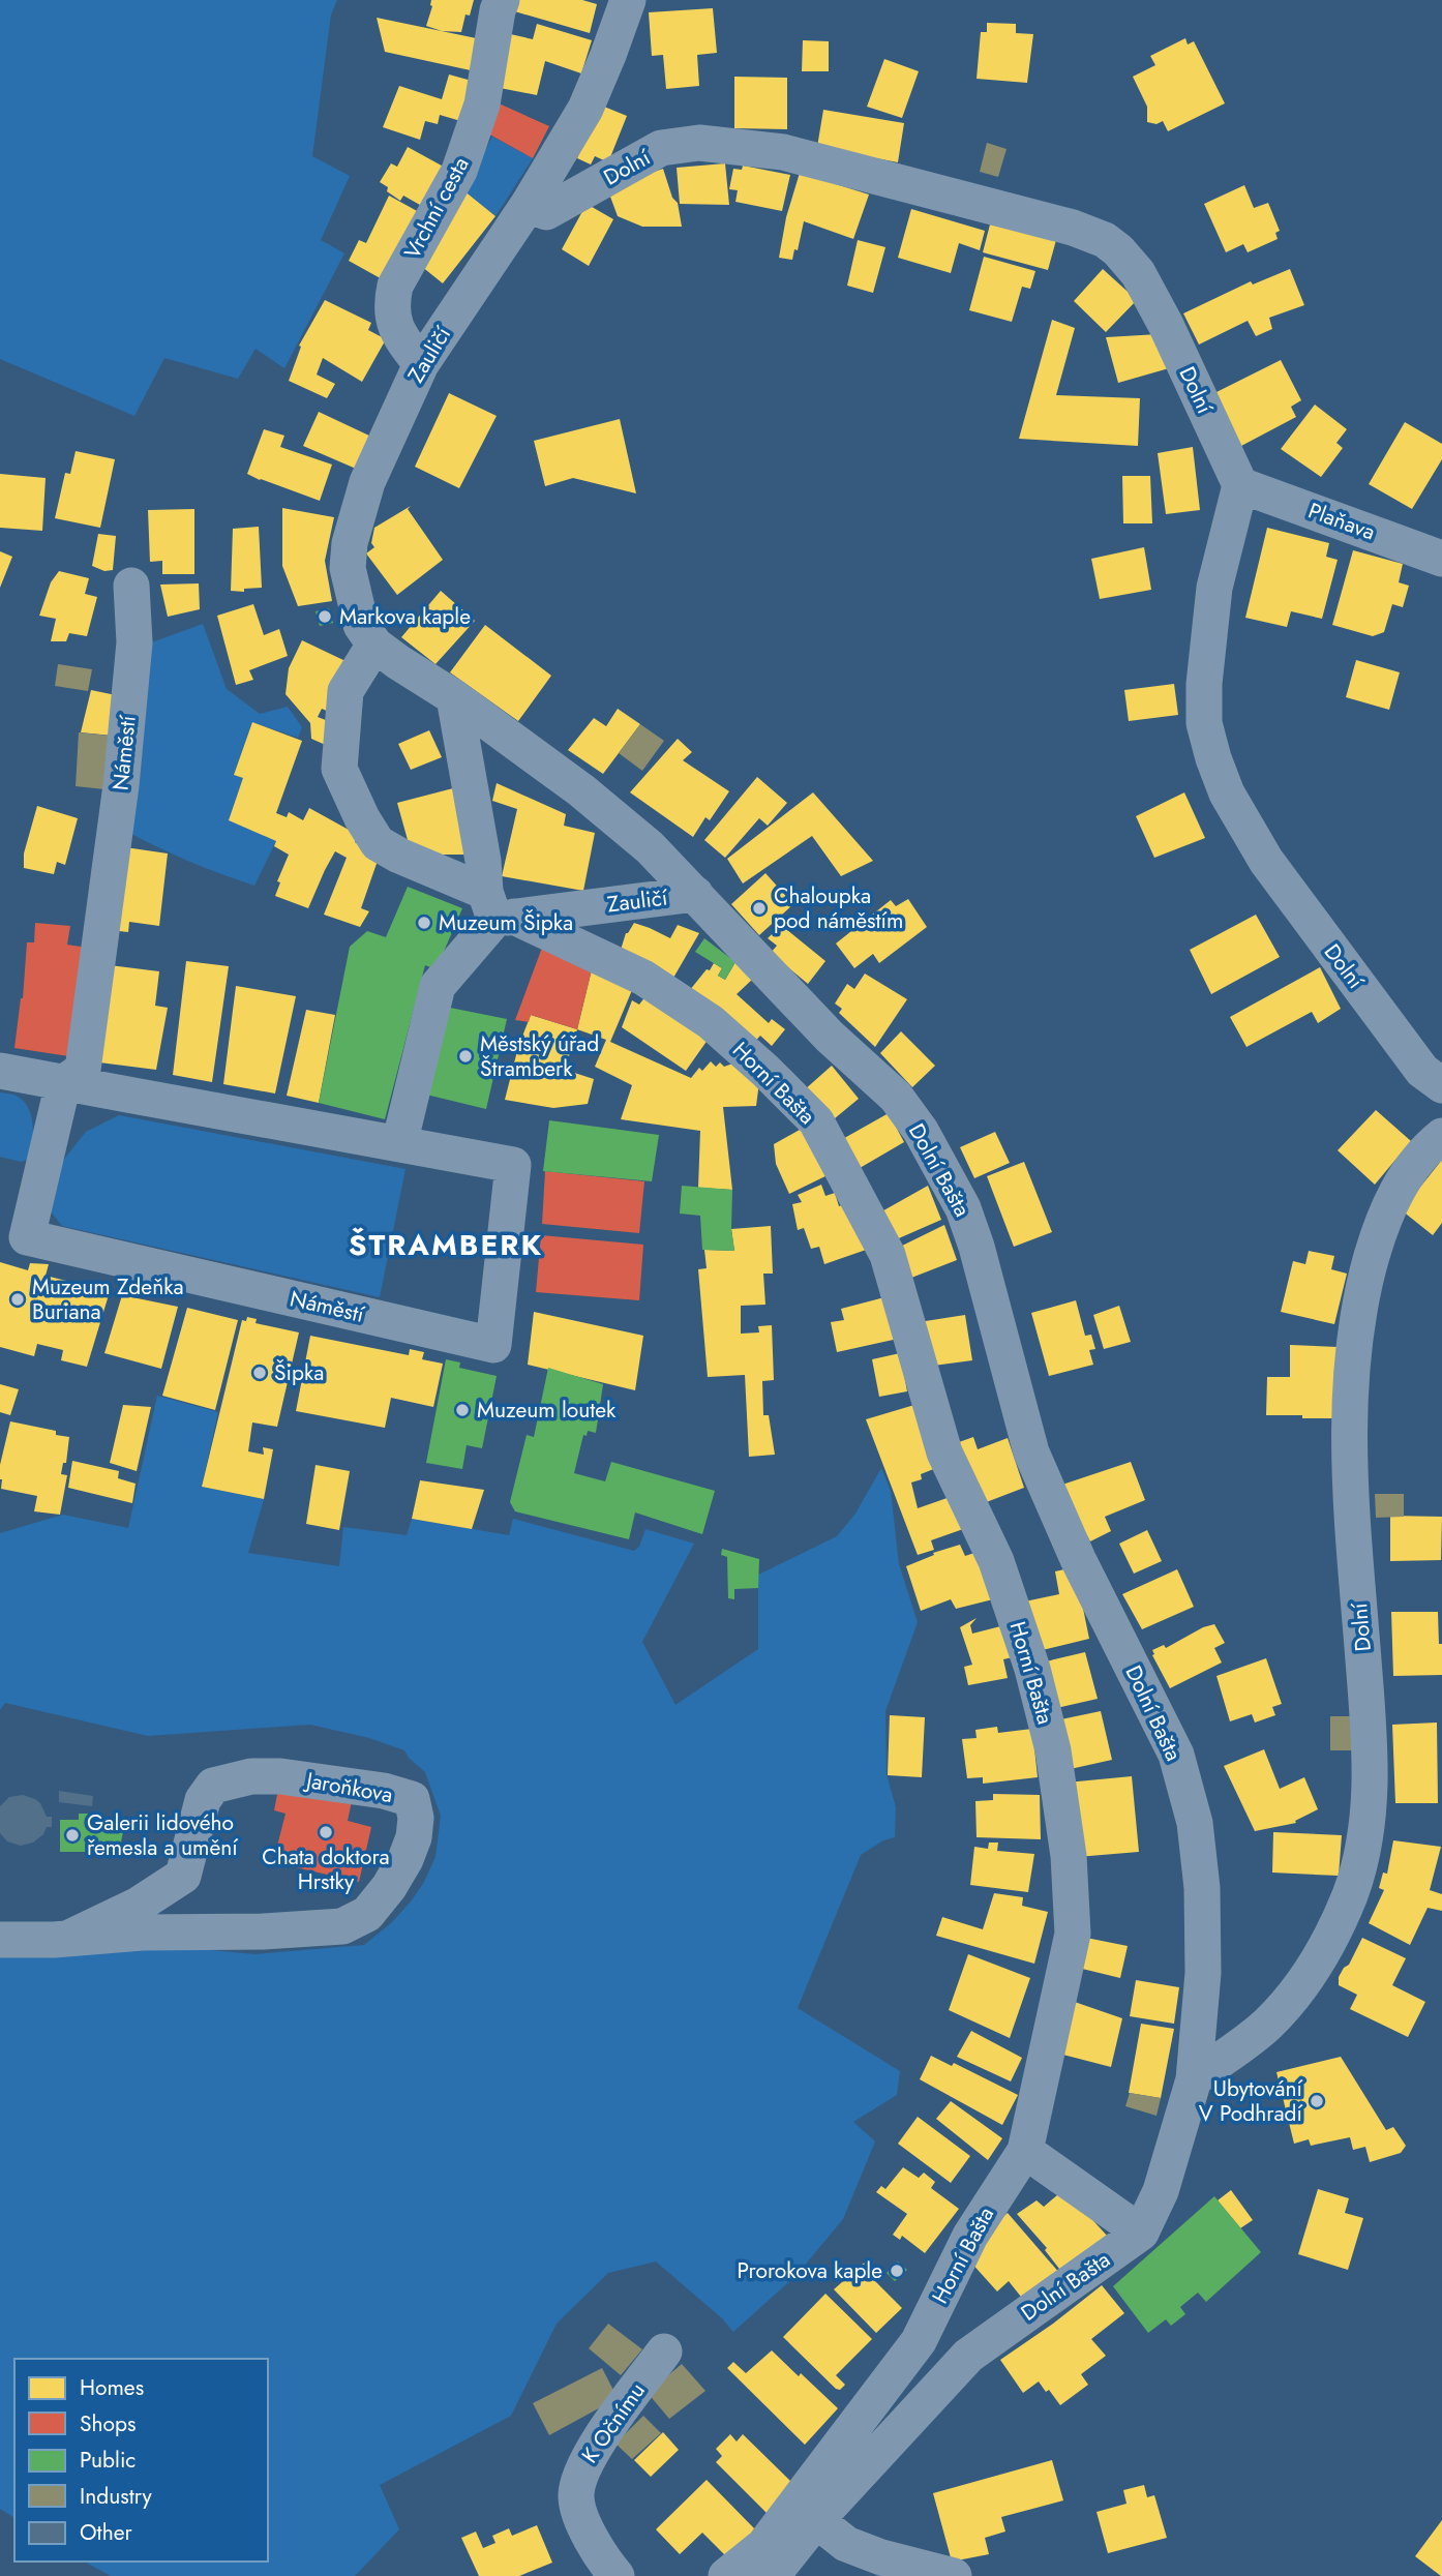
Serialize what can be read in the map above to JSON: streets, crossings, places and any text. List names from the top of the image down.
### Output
{
  "streets": {
    "street": [
      "Dolní",
      "Vrchní cesta",
      "Zauličí",
      "Plaňava",
      "Náměstí",
      "Horní Bašta",
      "Dolní Bašta",
      "Jaroňkova",
      "K Očnímu"
    ]
  },
  "crossings": [
    ["Dolní", "Zauličí"],
    ["Dolní", "Plaňava"],
    ["Dolní", "Dolní Bašta"],
    ["Vrchní cesta", "Zauličí"],
    ["Zauličí", "Horní Bašta"],
    ["Zauličí", "Dolní Bašta"],
    ["Horní Bašta", "Dolní Bašta"]
  ],
  "districts": ["ŠTRAMBERK"],
  "places": [
    "Markova kaple",
    "Chaloupka pod náměstím",
    "Muzeum Šipka",
    "Městský úřad Štramberk",
    "Muzeum Zdeňka Buriana",
    "Šipka",
    "Muzeum loutek",
    "Chata doktora Hrstky",
    "Galerii lidového řemesla a umění",
    "Ubytování V Podhradí",
    "Prorokova kaple"
  ],
  "legend": [
    "Homes",
    "Shops",
    "Public",
    "Industry",
    "Other"
  ]
}
